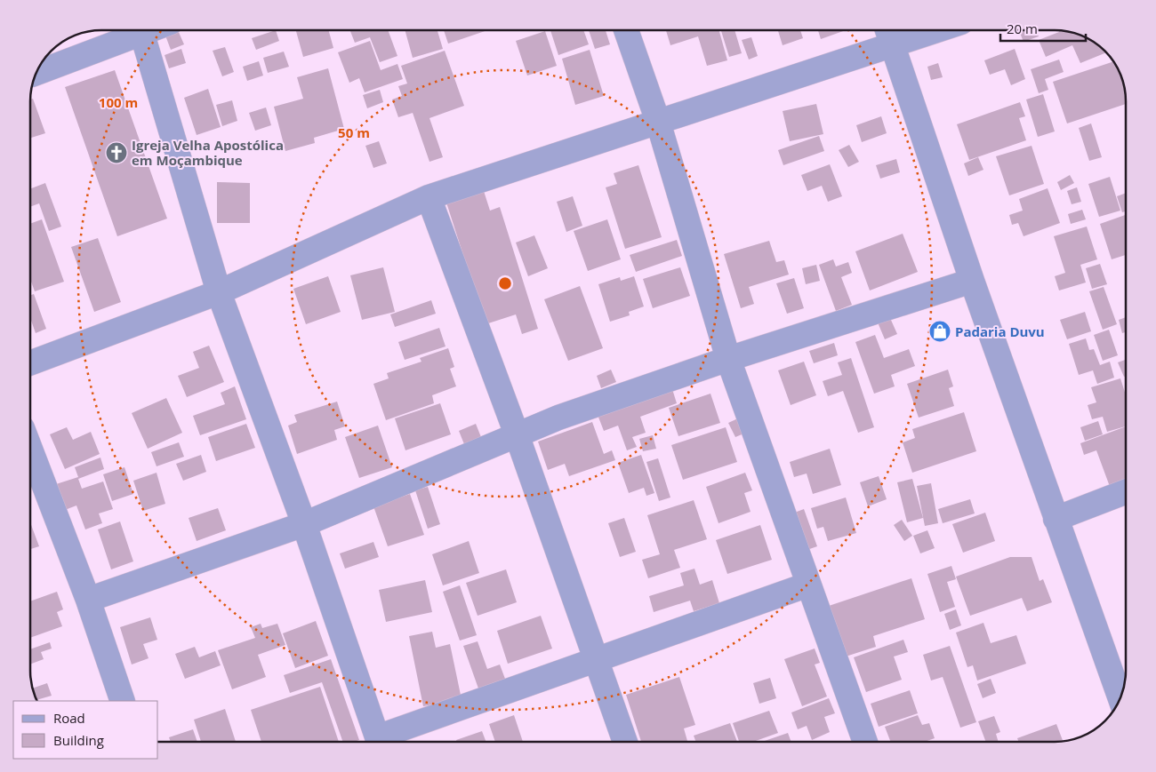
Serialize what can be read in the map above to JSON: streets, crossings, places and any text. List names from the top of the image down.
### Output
{
  "places": {
    "church": ["Igreja Velha Apostólica em Moçambique"],
    "shop": ["Padaria Duvu"]
  },
  "legend": ["Road", "Building"],
  "scale_bar": "20 m",
  "rings": ["100 m", "50 m"]
}
